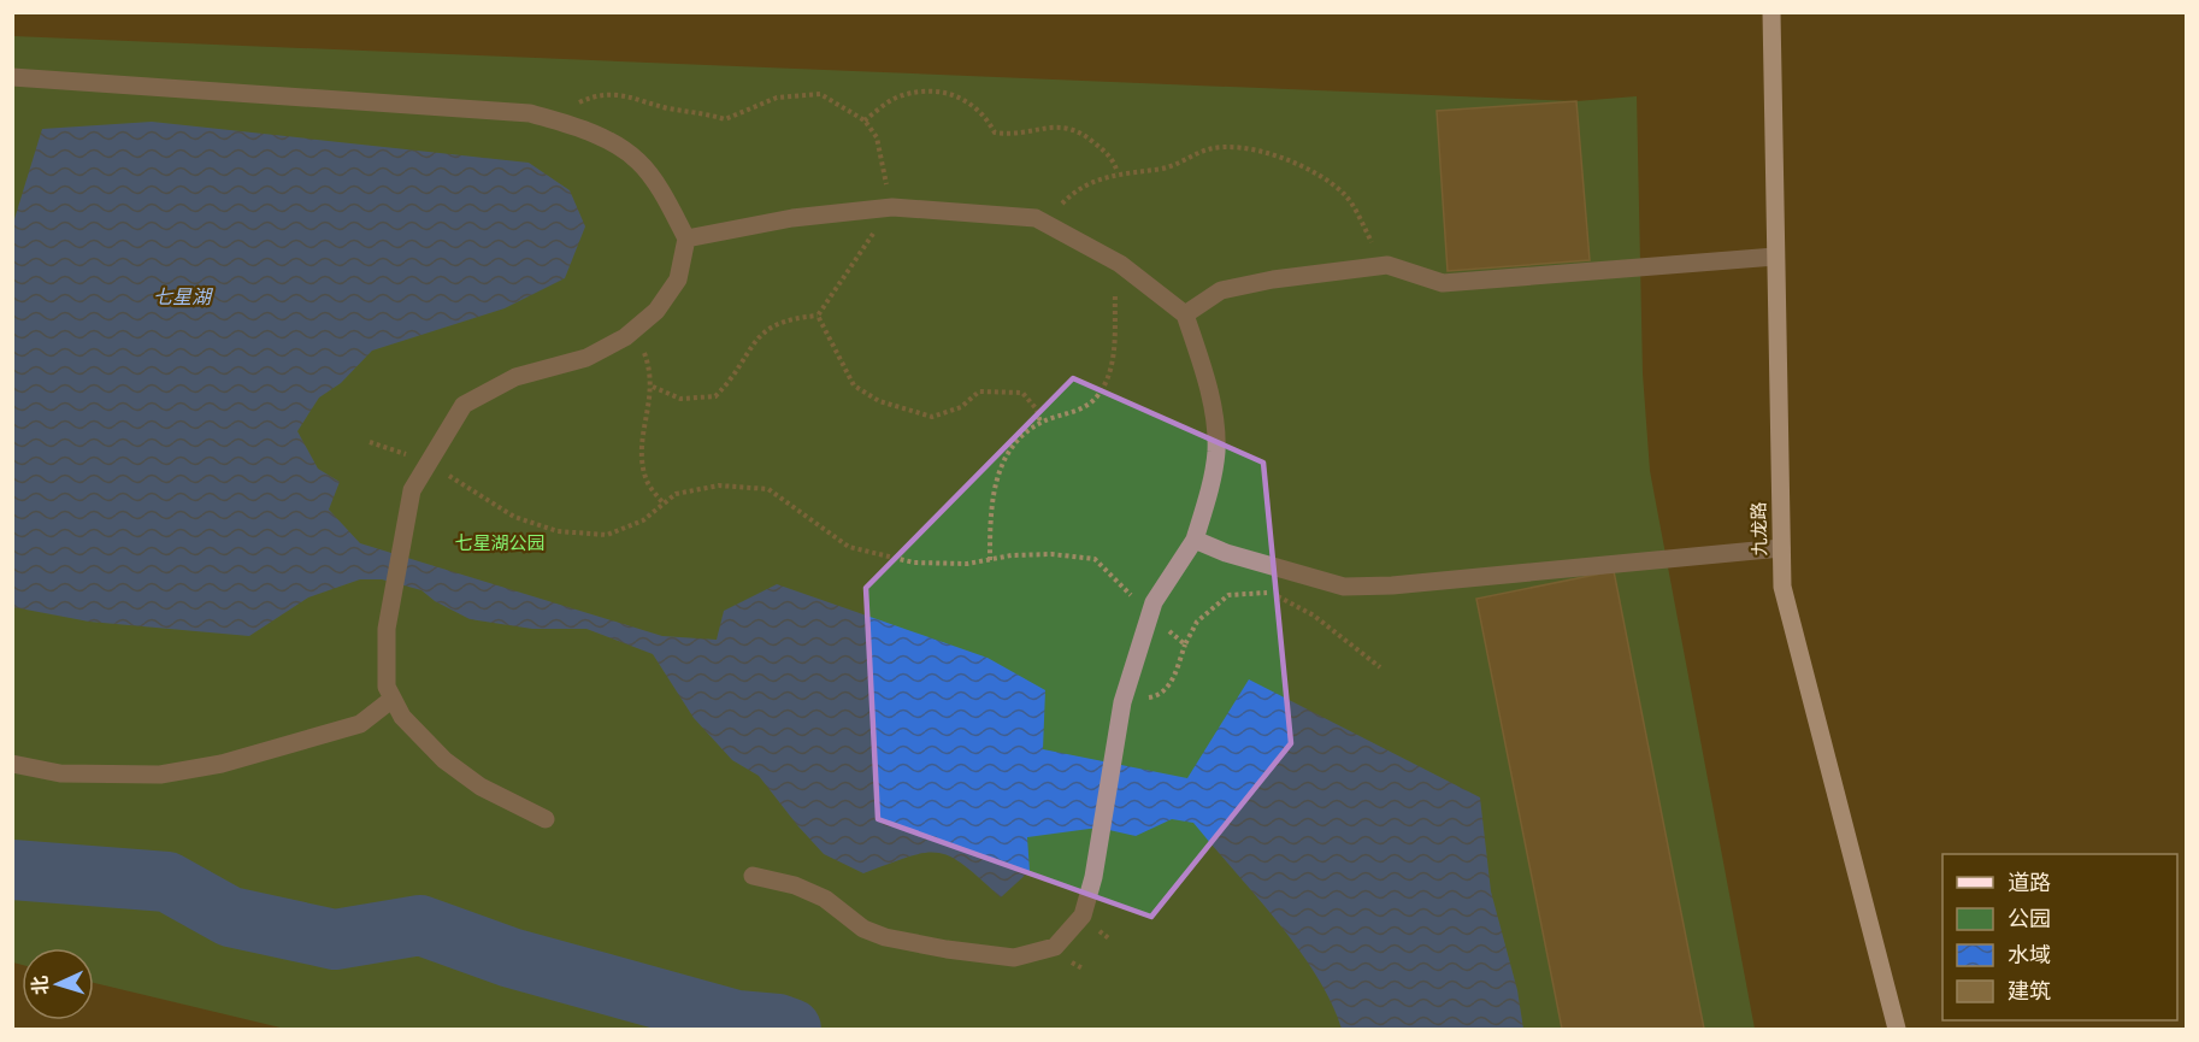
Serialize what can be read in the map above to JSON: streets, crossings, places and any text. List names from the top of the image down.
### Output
{
  "streets": {
    "main road": ["九龙路"]
  },
  "water": ["七星湖"],
  "parks": ["七星湖公园"],
  "legend": [
    "道路",
    "公园",
    "水域",
    "建筑"
  ],
  "north": "left"
}
